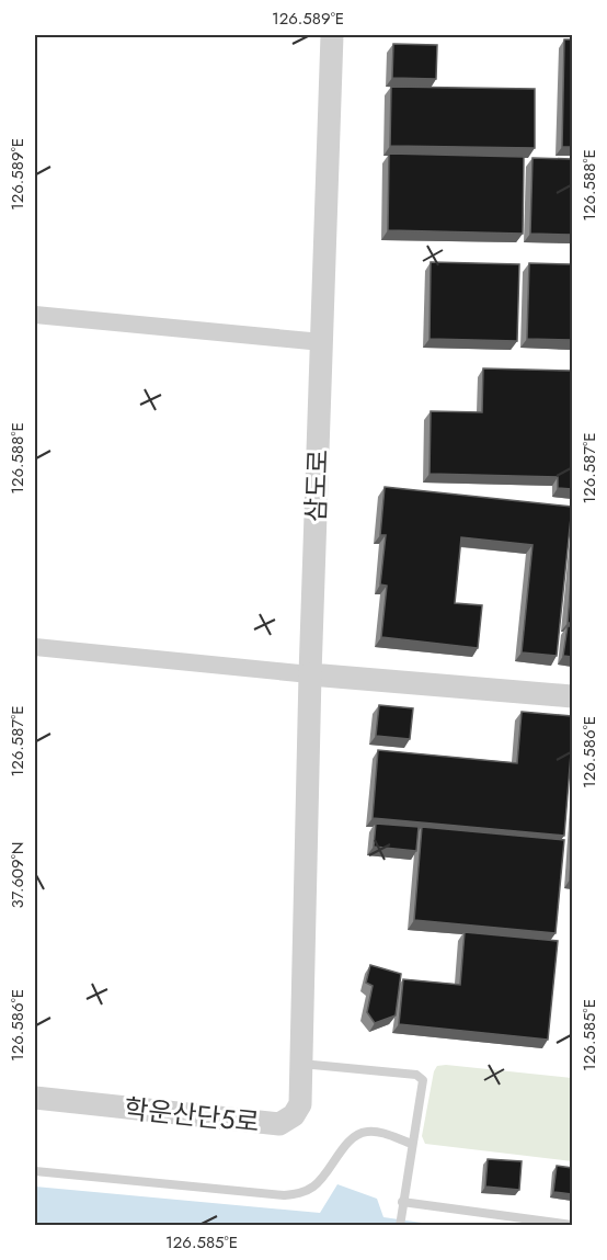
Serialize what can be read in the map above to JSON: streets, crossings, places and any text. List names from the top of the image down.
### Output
{
  "streets": {
    "street": ["삼도로", "학운산단5로"]
  },
  "crossings": [
    ["삼도로", "학운산단5로"]
  ],
  "coordinates": [
    "126.589°E",
    "126.588°E",
    "126.587°E",
    "126.586°E",
    "37.609°N",
    "126.585°E"
  ]
}
